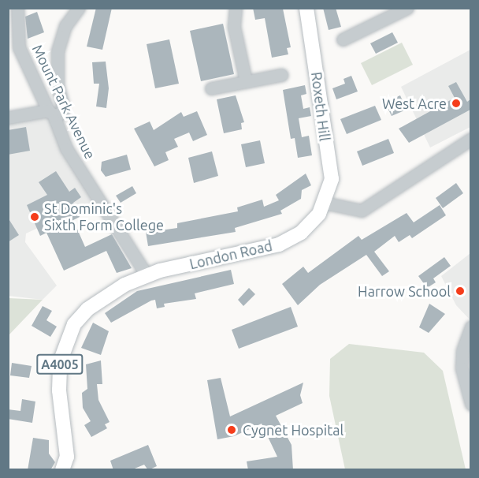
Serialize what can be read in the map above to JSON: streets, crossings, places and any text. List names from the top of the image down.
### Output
{
  "streets": {
    "main road": ["Roxeth Hill", "London Road", "A4005"],
    "street": ["Mount Park Avenue"]
  },
  "crossings": [
    ["Mount Park Avenue", "London Road"],
    ["Roxeth Hill", "London Road"]
  ],
  "places": [
    "West Acre",
    "St Dominic's Sixth Form College",
    "Harrow School",
    "Cygnet Hospital"
  ]
}
